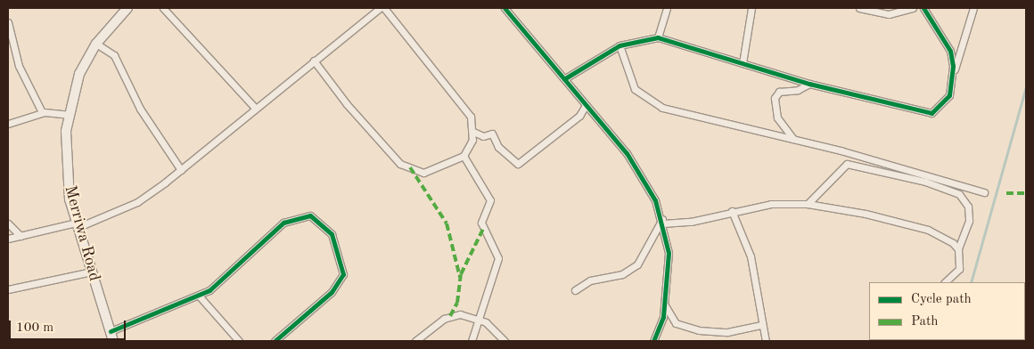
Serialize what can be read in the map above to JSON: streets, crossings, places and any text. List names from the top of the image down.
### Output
{
  "streets": {
    "street": ["Merriwa Road"]
  },
  "legend": ["Cycle path", "Path"],
  "scale_bar": "100 m"
}
